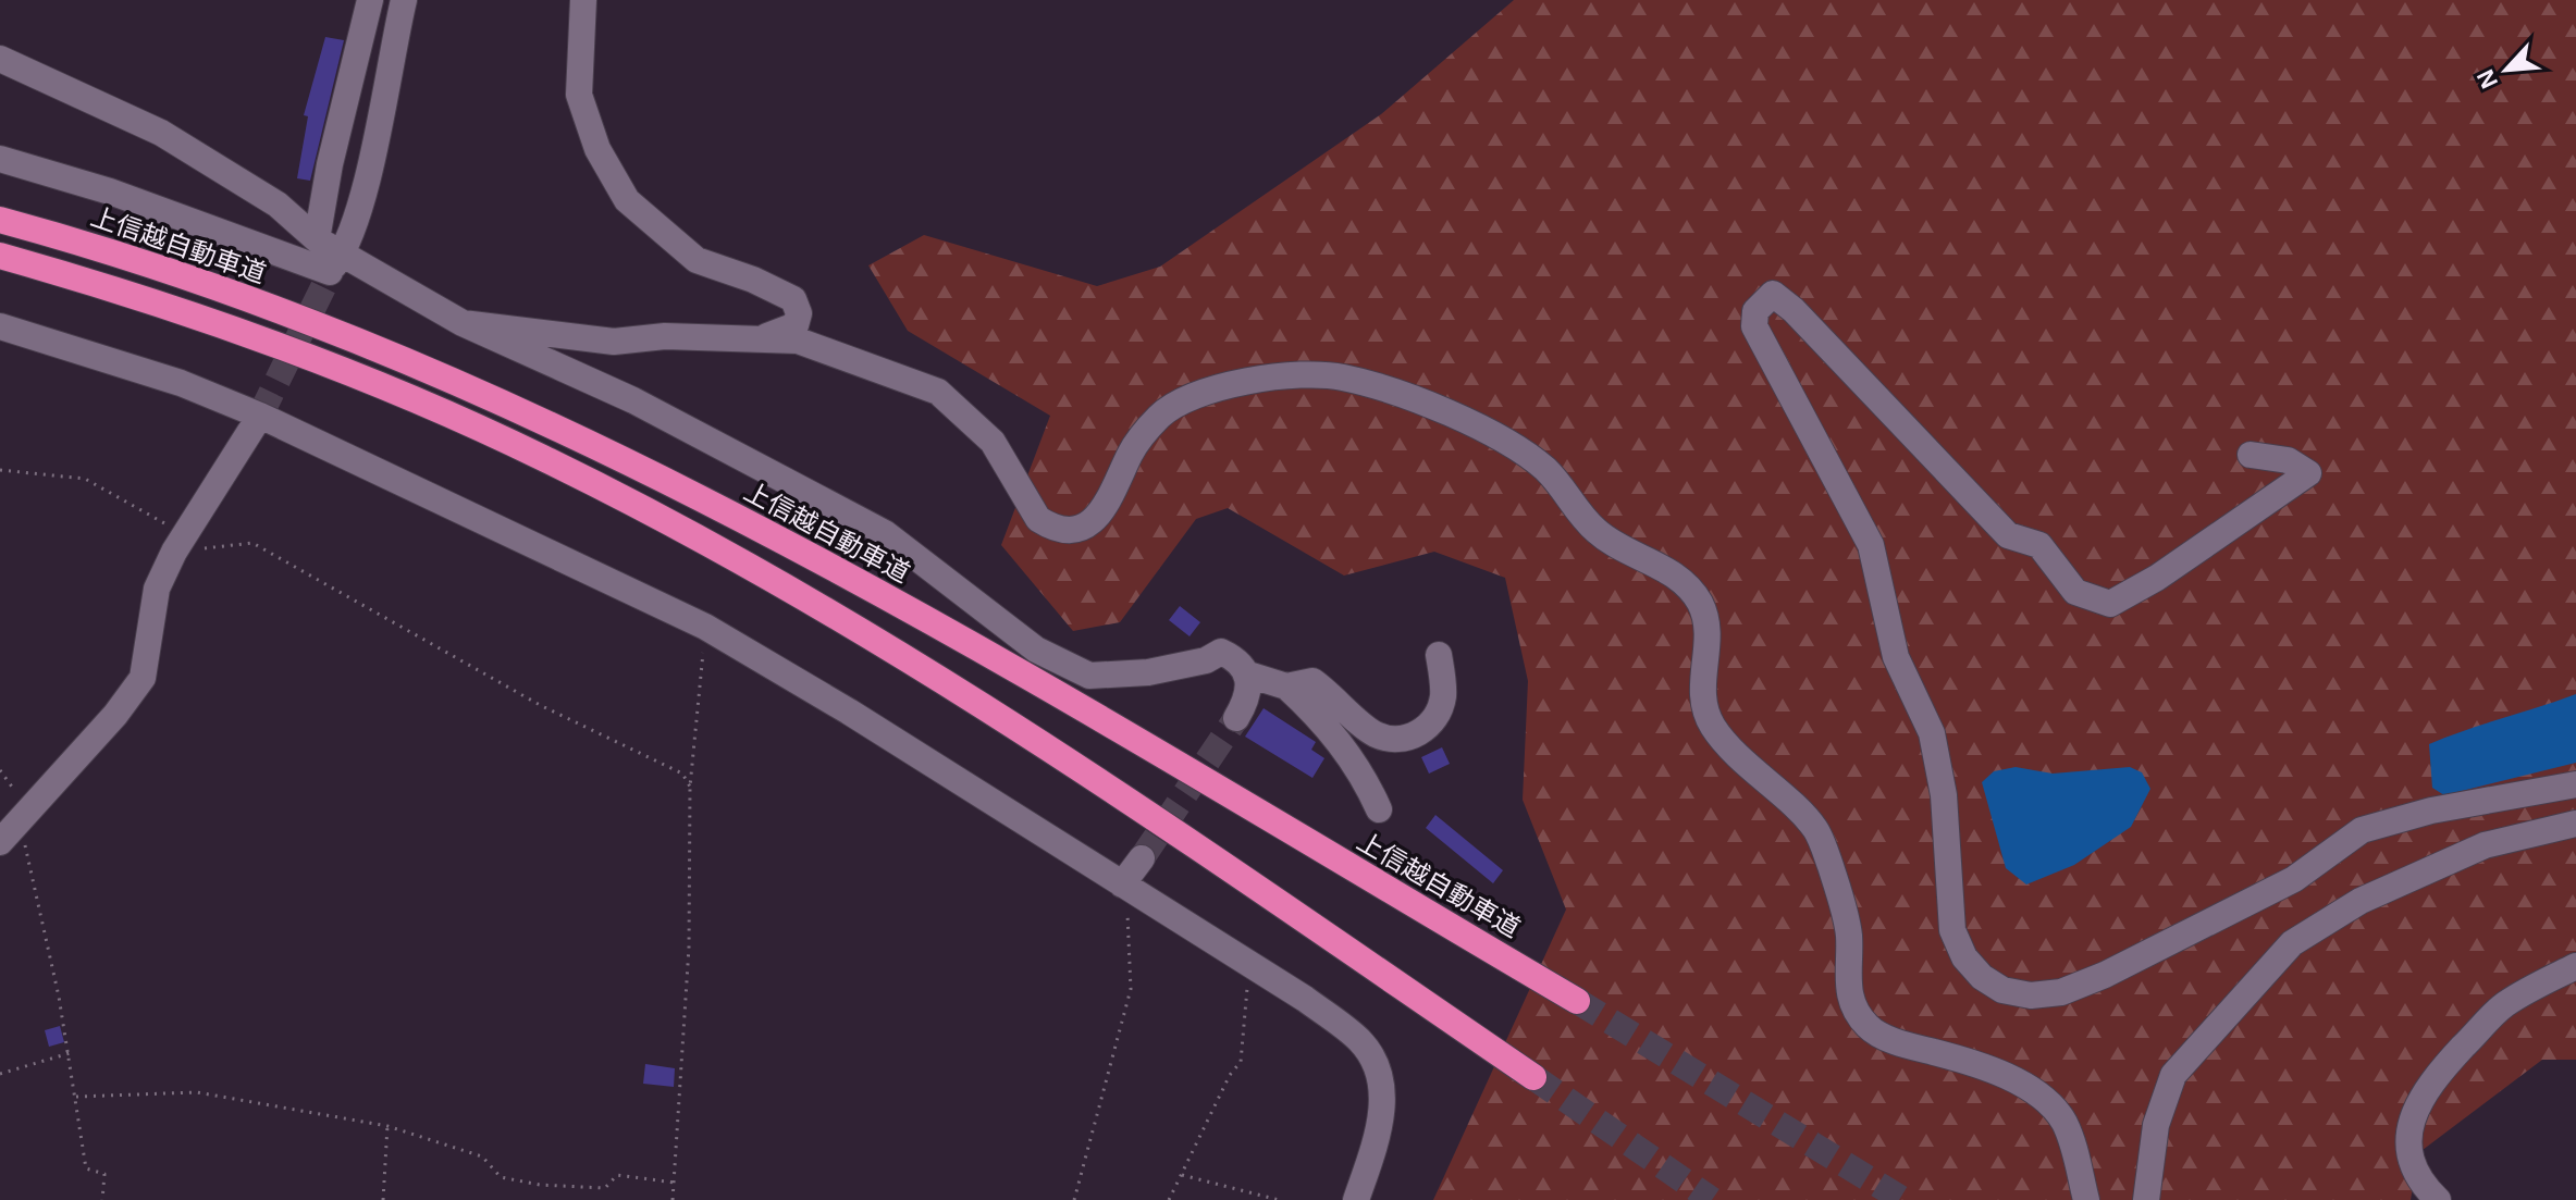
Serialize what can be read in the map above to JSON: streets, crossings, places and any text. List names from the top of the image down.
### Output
{
  "streets": {
    "highway": ["上信越自動車道"]
  },
  "north": "bottom left"
}
